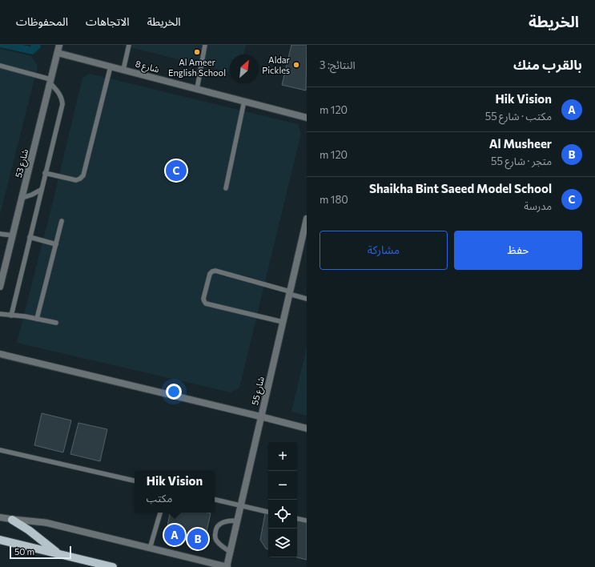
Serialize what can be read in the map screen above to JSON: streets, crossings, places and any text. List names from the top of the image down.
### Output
{
  "streets": {
    "street": ["شارع 8", "شارع 53", "شارع 55"]
  },
  "crossings": [
    ["شارع 8", "شارع 53"]
  ],
  "places": ["Al Ameer English School", "Aldar Pickles"],
  "scale_bar": "50 m",
  "north": "top right",
  "page": {
    "header": "الخريطة",
    "nav": ["الخريطة", "الاتجاهات", "المحفوظات"],
    "heading": ["بالقرب منك", "النتائج: 3"],
    "list": [
      {
        "mark": "A",
        "name": "Hik Vision",
        "note": "مكتب · شارع 55",
        "value": "120 m"
      },
      {
        "mark": "B",
        "name": "Al Musheer",
        "note": "متجر · شارع 55",
        "value": "120 m"
      },
      {
        "mark": "C",
        "name": "Shaikha Bint Saeed Model School",
        "note": "مدرسة",
        "value": "180 m"
      }
    ],
    "pins": ["C", "A", "B"],
    "buttons": ["حفظ", "مشاركة"],
    "map_buttons": ["+", "−"],
    "popup": ["Hik Vision", "مكتب"],
    "scale": "50 m"
  }
}
